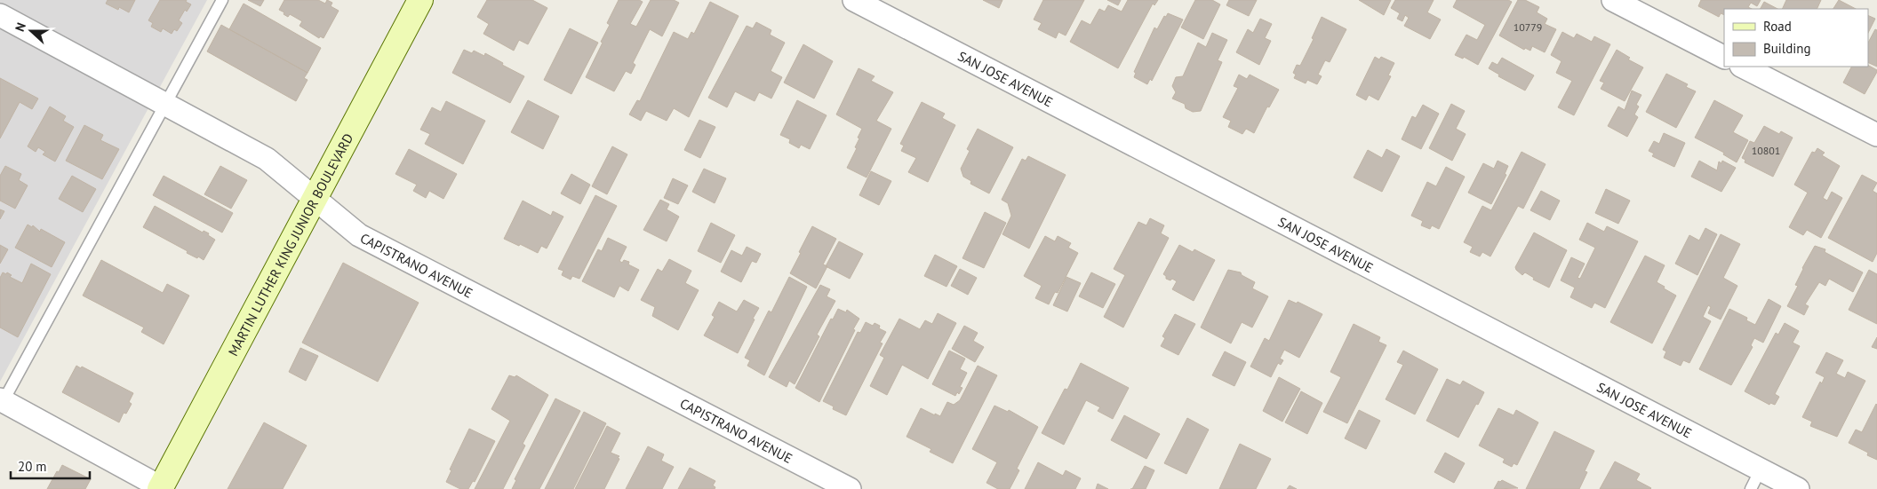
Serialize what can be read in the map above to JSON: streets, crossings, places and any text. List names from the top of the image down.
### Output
{
  "streets": {
    "main road": ["MARTIN LUTHER KING JUNIOR BOULEVARD"],
    "street": ["SAN JOSE AVENUE", "CAPISTRANO AVENUE"]
  },
  "crossings": [
    ["MARTIN LUTHER KING JUNIOR BOULEVARD", "CAPISTRANO AVENUE"]
  ],
  "house_numbers": ["10779", "10801"],
  "legend": ["Road", "Building"],
  "scale_bar": "20 m",
  "north": "left"
}
